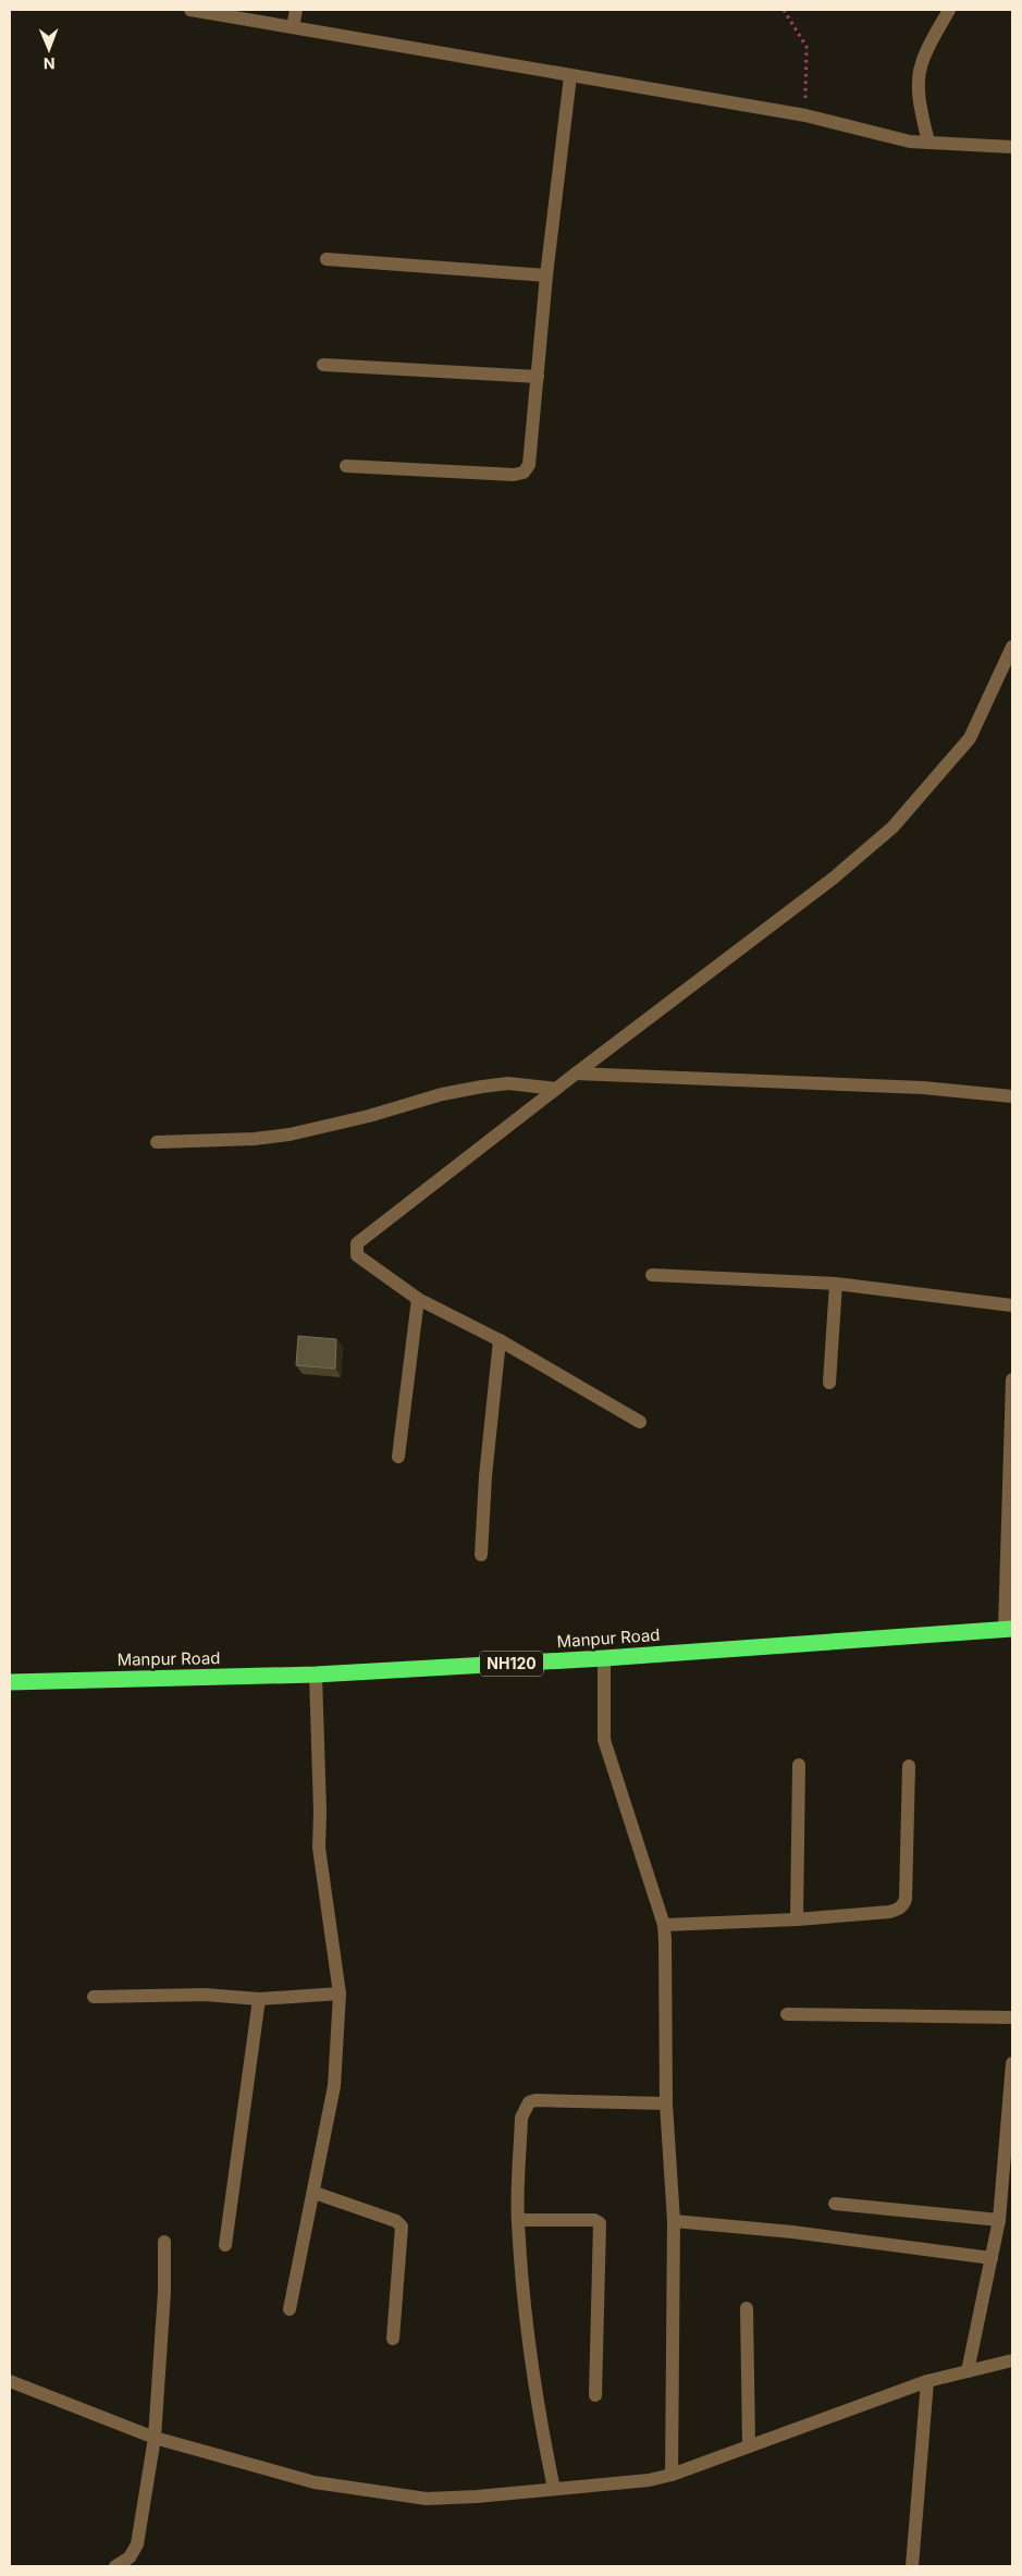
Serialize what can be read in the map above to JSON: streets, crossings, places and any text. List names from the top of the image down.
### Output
{
  "streets": {
    "highway": ["Manpur Road", "NH120"]
  },
  "north": "bottom"
}
